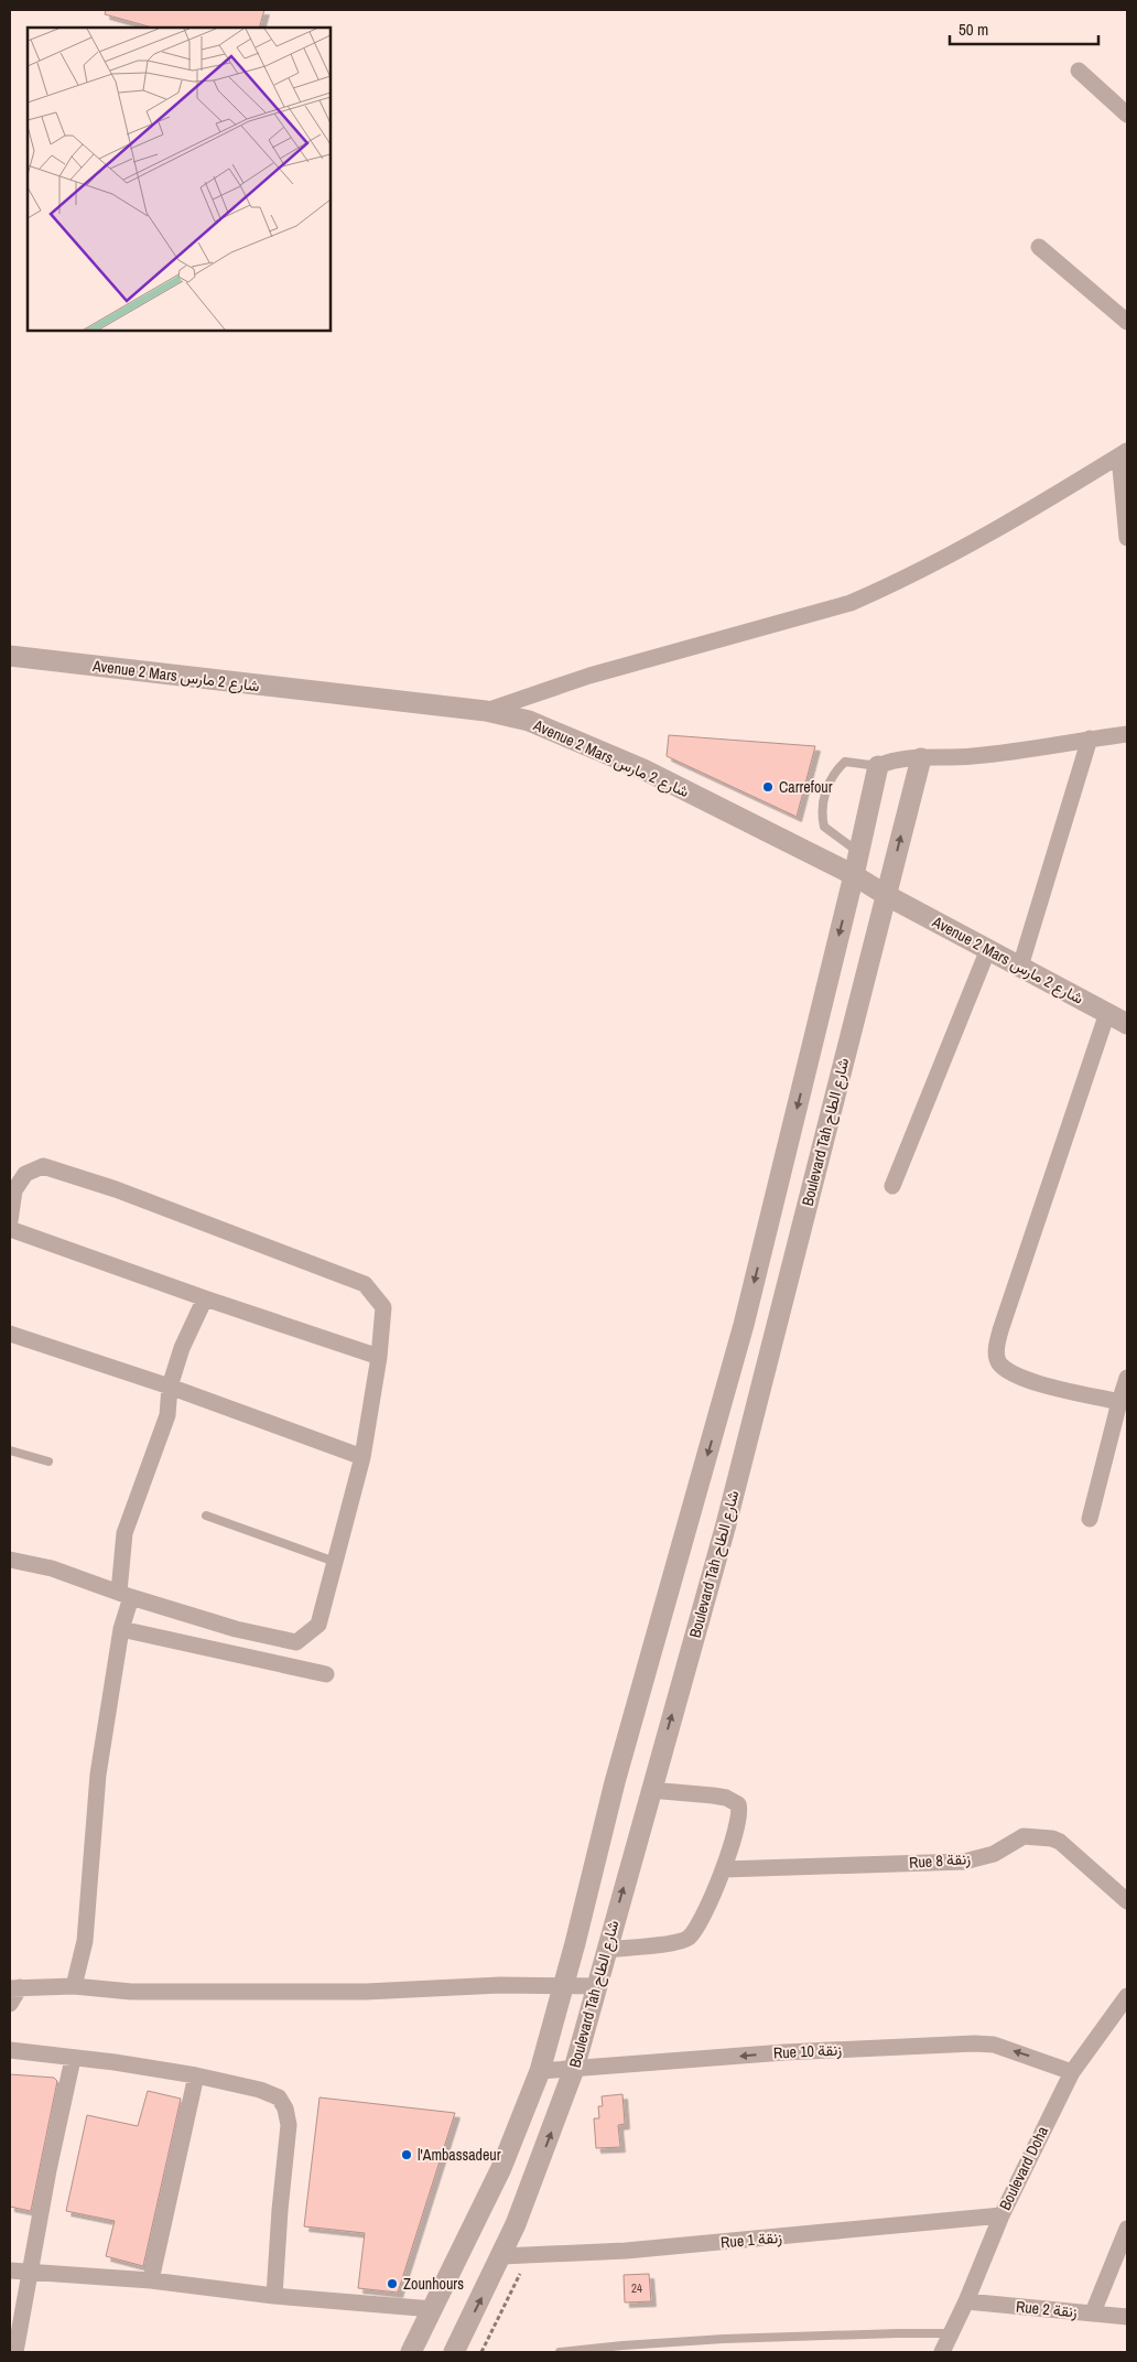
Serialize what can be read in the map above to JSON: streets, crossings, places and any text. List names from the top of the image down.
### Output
{
  "streets": {
    "street": [
      "Avenue 2 Mars شارع 2 مارس",
      "Boulevard Tah شارع الطاح",
      "Rue 8 زنقة",
      "Rue 10 زنقة",
      "Boulevard Doha",
      "Rue 1 زنقة",
      "Rue 2 زنقة"
    ]
  },
  "crossings": [
    ["Avenue 2 Mars شارع 2 مارس", "Boulevard Tah شارع الطاح"],
    ["Boulevard Tah شارع الطاح", "Rue 10 زنقة"],
    ["Boulevard Tah شارع الطاح", "Rue 1 زنقة"],
    ["Rue 10 زنقة", "Boulevard Doha"],
    ["Boulevard Doha", "Rue 1 زنقة"],
    ["Boulevard Doha", "Rue 2 زنقة"]
  ],
  "one_way": ["Rue 10 زنقة"],
  "places": ["Carrefour", "l'Ambassadeur", "Zounhours"],
  "house_numbers": ["24"],
  "scale_bar": "50 m"
}
